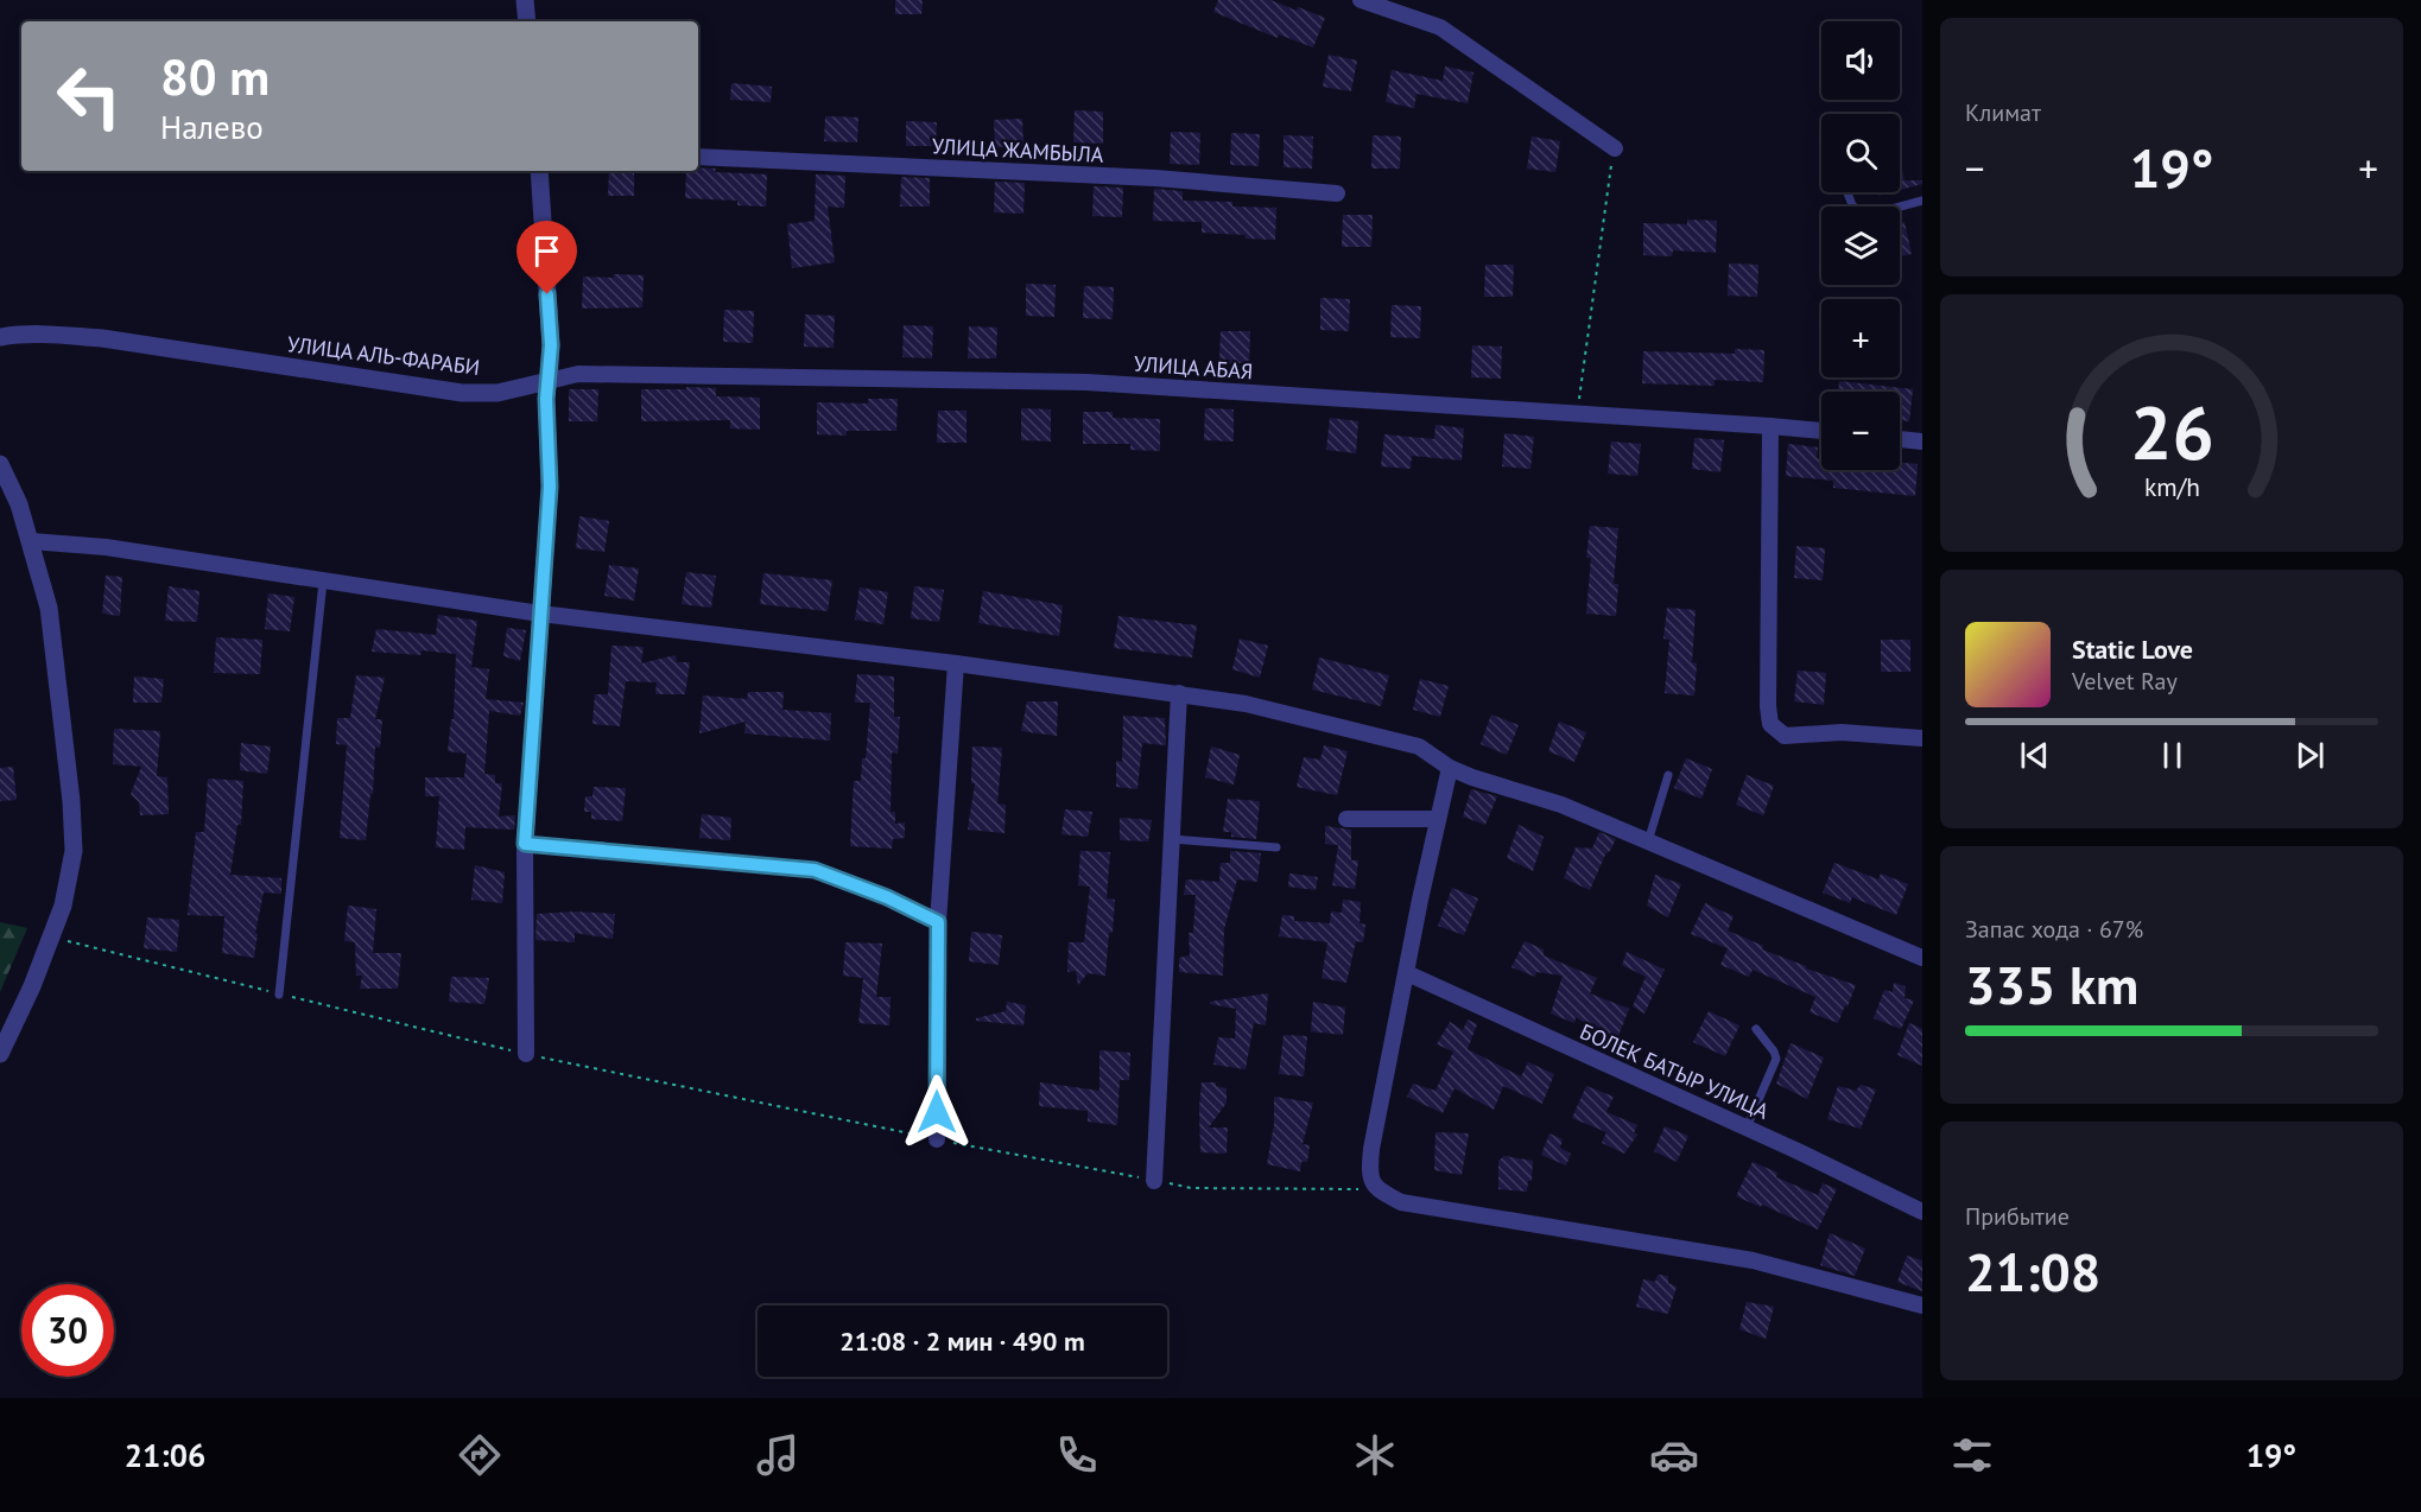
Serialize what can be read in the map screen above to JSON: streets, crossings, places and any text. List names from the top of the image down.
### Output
{
  "streets": {
    "street": [
      "УЛИЦА ЖАМБЫЛА",
      "УЛИЦА АЛЬ-ФАРАБИ",
      "УЛИЦА АБАЯ",
      "БОЛЕК БАТЫР УЛИЦА"
    ]
  },
  "crossings": [
    ["УЛИЦА АЛЬ-ФАРАБИ", "УЛИЦА АБАЯ"]
  ],
  "page": {
    "tile": [
      "Климат",
      ["Запас хода · 67%", "335 km"],
      ["Прибытие", "21:08"]
    ],
    "map_buttons": ["+", "−"],
    "turn": ["80 m", "Налево"],
    "heat": ["−", "19°", "+"],
    "song": ["Static Love", "Velvet Ray"],
    "limit": "30",
    "trip": "21:08 · 2 мин · 490 m",
    "tabs": ["21:06", "19°"],
    "gauge": ["26", "km/h"]
  }
}
